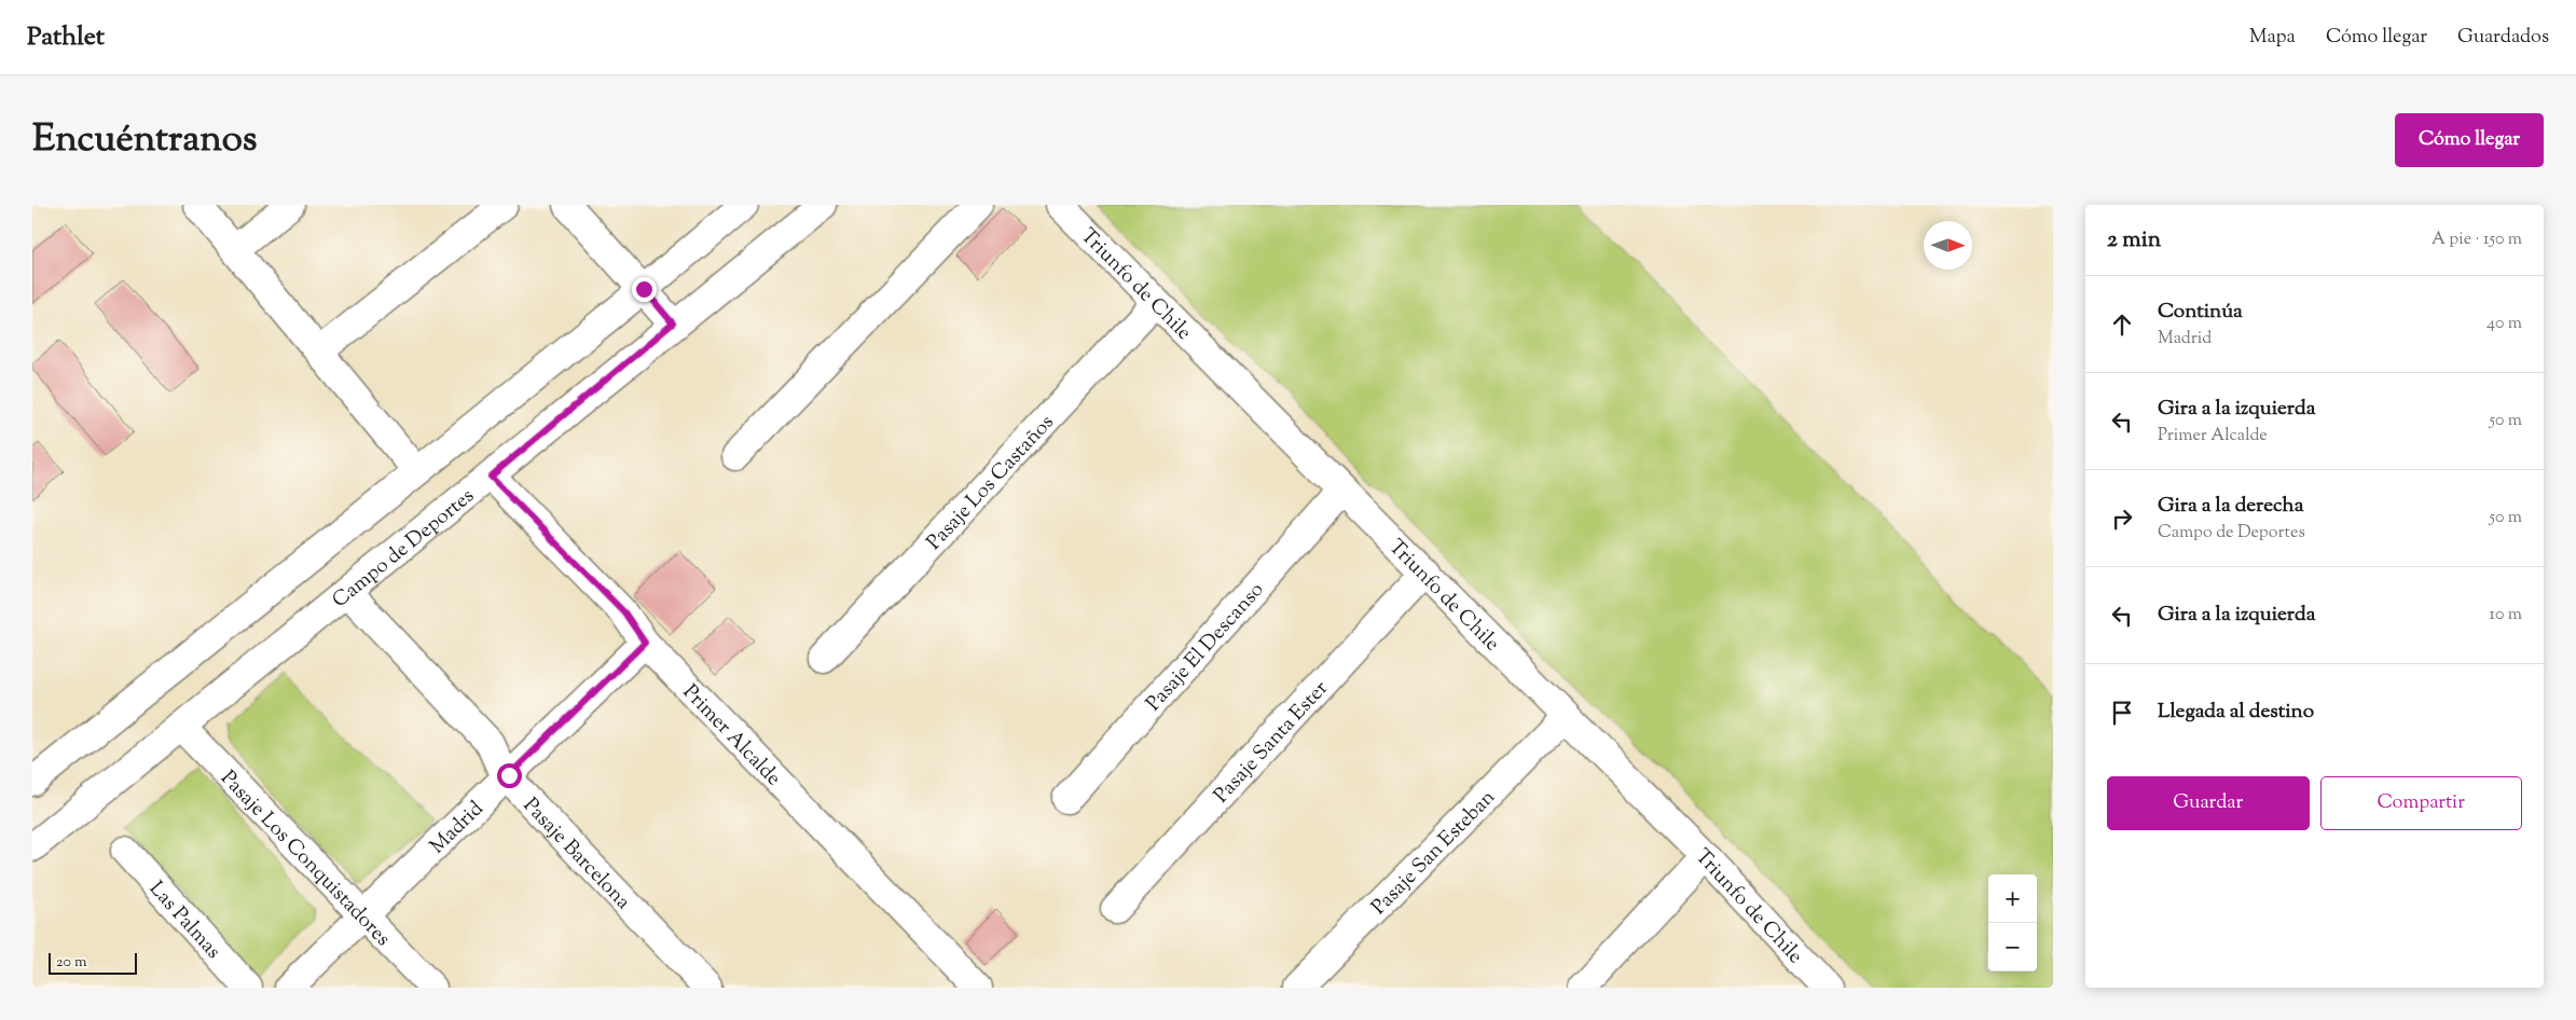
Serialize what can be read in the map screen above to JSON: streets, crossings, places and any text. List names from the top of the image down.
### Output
{
  "streets": {
    "street": [
      "Triunfo de Chile",
      "Pasaje Los Castaños",
      "Campo de Deportes",
      "Pasaje El Descanso",
      "Primer Alcalde",
      "Pasaje Santa Ester",
      "Madrid",
      "Pasaje Barcelona",
      "Pasaje San Esteban",
      "Pasaje Los Conquistadores",
      "Las Palmas"
    ]
  },
  "crossings": [
    ["Triunfo de Chile", "Pasaje Los Castaños"],
    ["Triunfo de Chile", "Pasaje El Descanso"],
    ["Triunfo de Chile", "Pasaje Santa Ester"],
    ["Triunfo de Chile", "Pasaje San Esteban"],
    ["Campo de Deportes", "Primer Alcalde"],
    ["Campo de Deportes", "Pasaje Barcelona"],
    ["Campo de Deportes", "Pasaje Los Conquistadores"],
    ["Primer Alcalde", "Madrid"],
    ["Madrid", "Pasaje Barcelona"],
    ["Madrid", "Pasaje Los Conquistadores"]
  ],
  "scale_bar": "20 m",
  "north": "right",
  "page": {
    "header": "Pathlet",
    "nav": ["Mapa", "Cómo llegar", "Guardados"],
    "title": "Encuéntranos",
    "buttons": [
      "Cómo llegar",
      ["Guardar", "Compartir"]
    ],
    "heading": ["2 min", "A pie · 150 m"],
    "list": [
      ["Continúa", "Madrid", "40 m"],
      ["Gira a la izquierda", "Primer Alcalde", "50 m"],
      ["Gira a la derecha", "Campo de Deportes", "50 m"],
      ["Gira a la izquierda", "10 m"],
      "Llegada al destino"
    ],
    "map_buttons": ["+", "−"],
    "scale": "20 m"
  }
}
